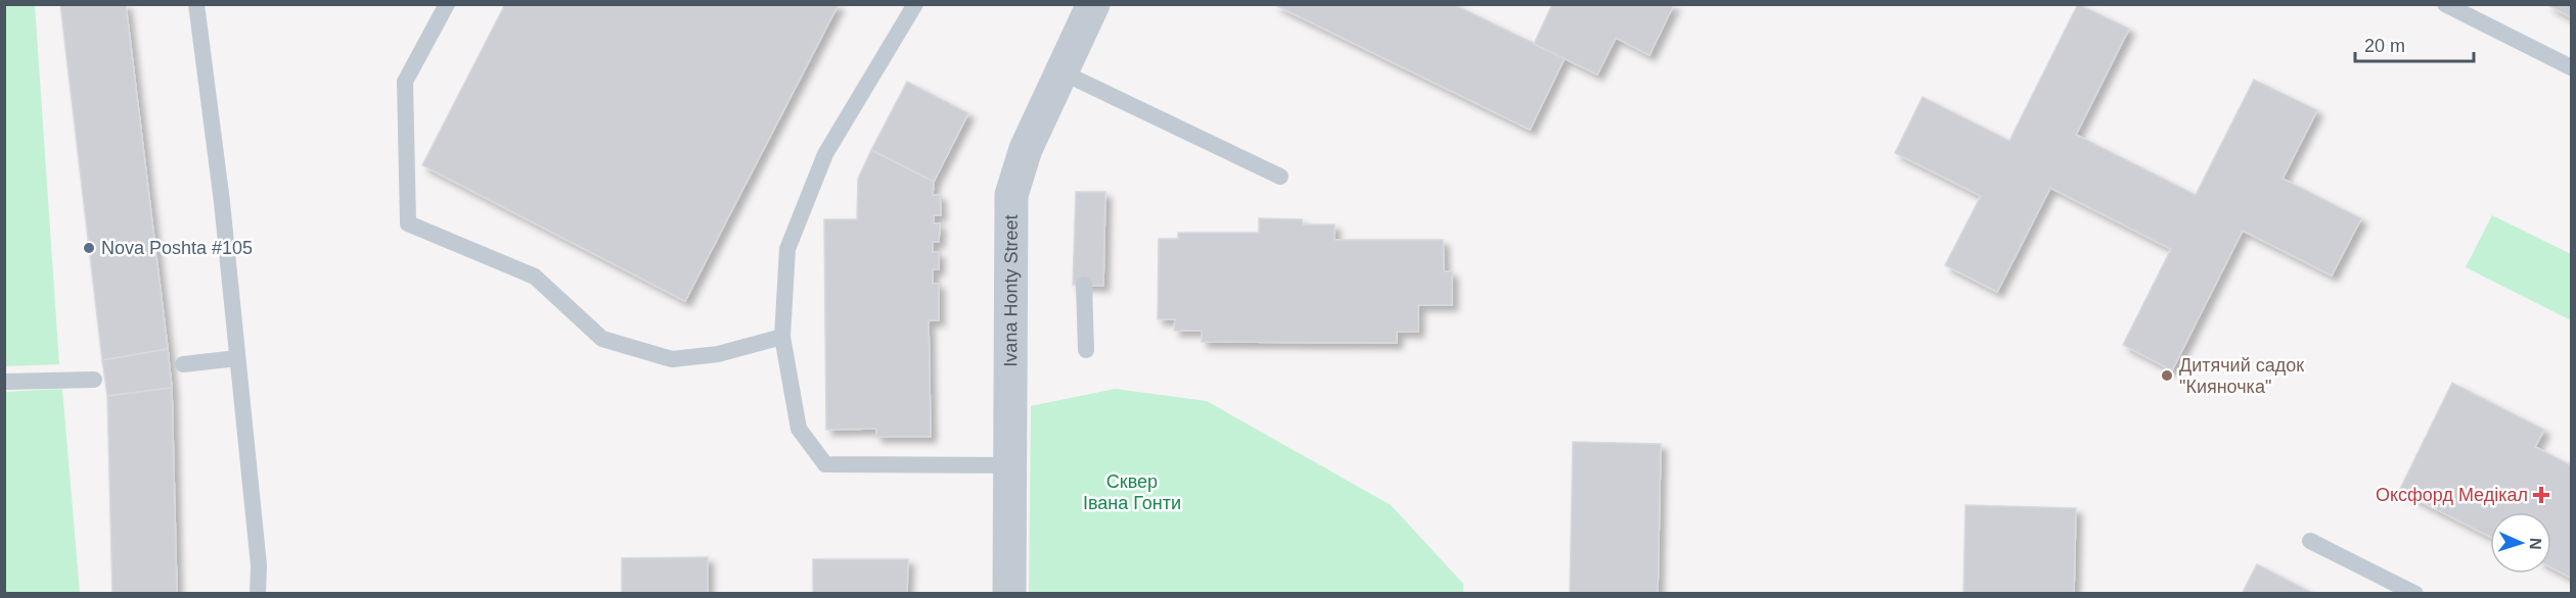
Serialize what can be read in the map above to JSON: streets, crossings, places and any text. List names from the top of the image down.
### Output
{
  "streets": {
    "street": ["Ivana Honty Street"]
  },
  "parks": ["Сквер Івана Гонти"],
  "places": {
    "other": ["Nova Poshta #105", "Дитячий садок \"Кияночка\""],
    "health": ["Оксфорд Медікал"]
  },
  "scale_bar": "20 m",
  "north": "right"
}
